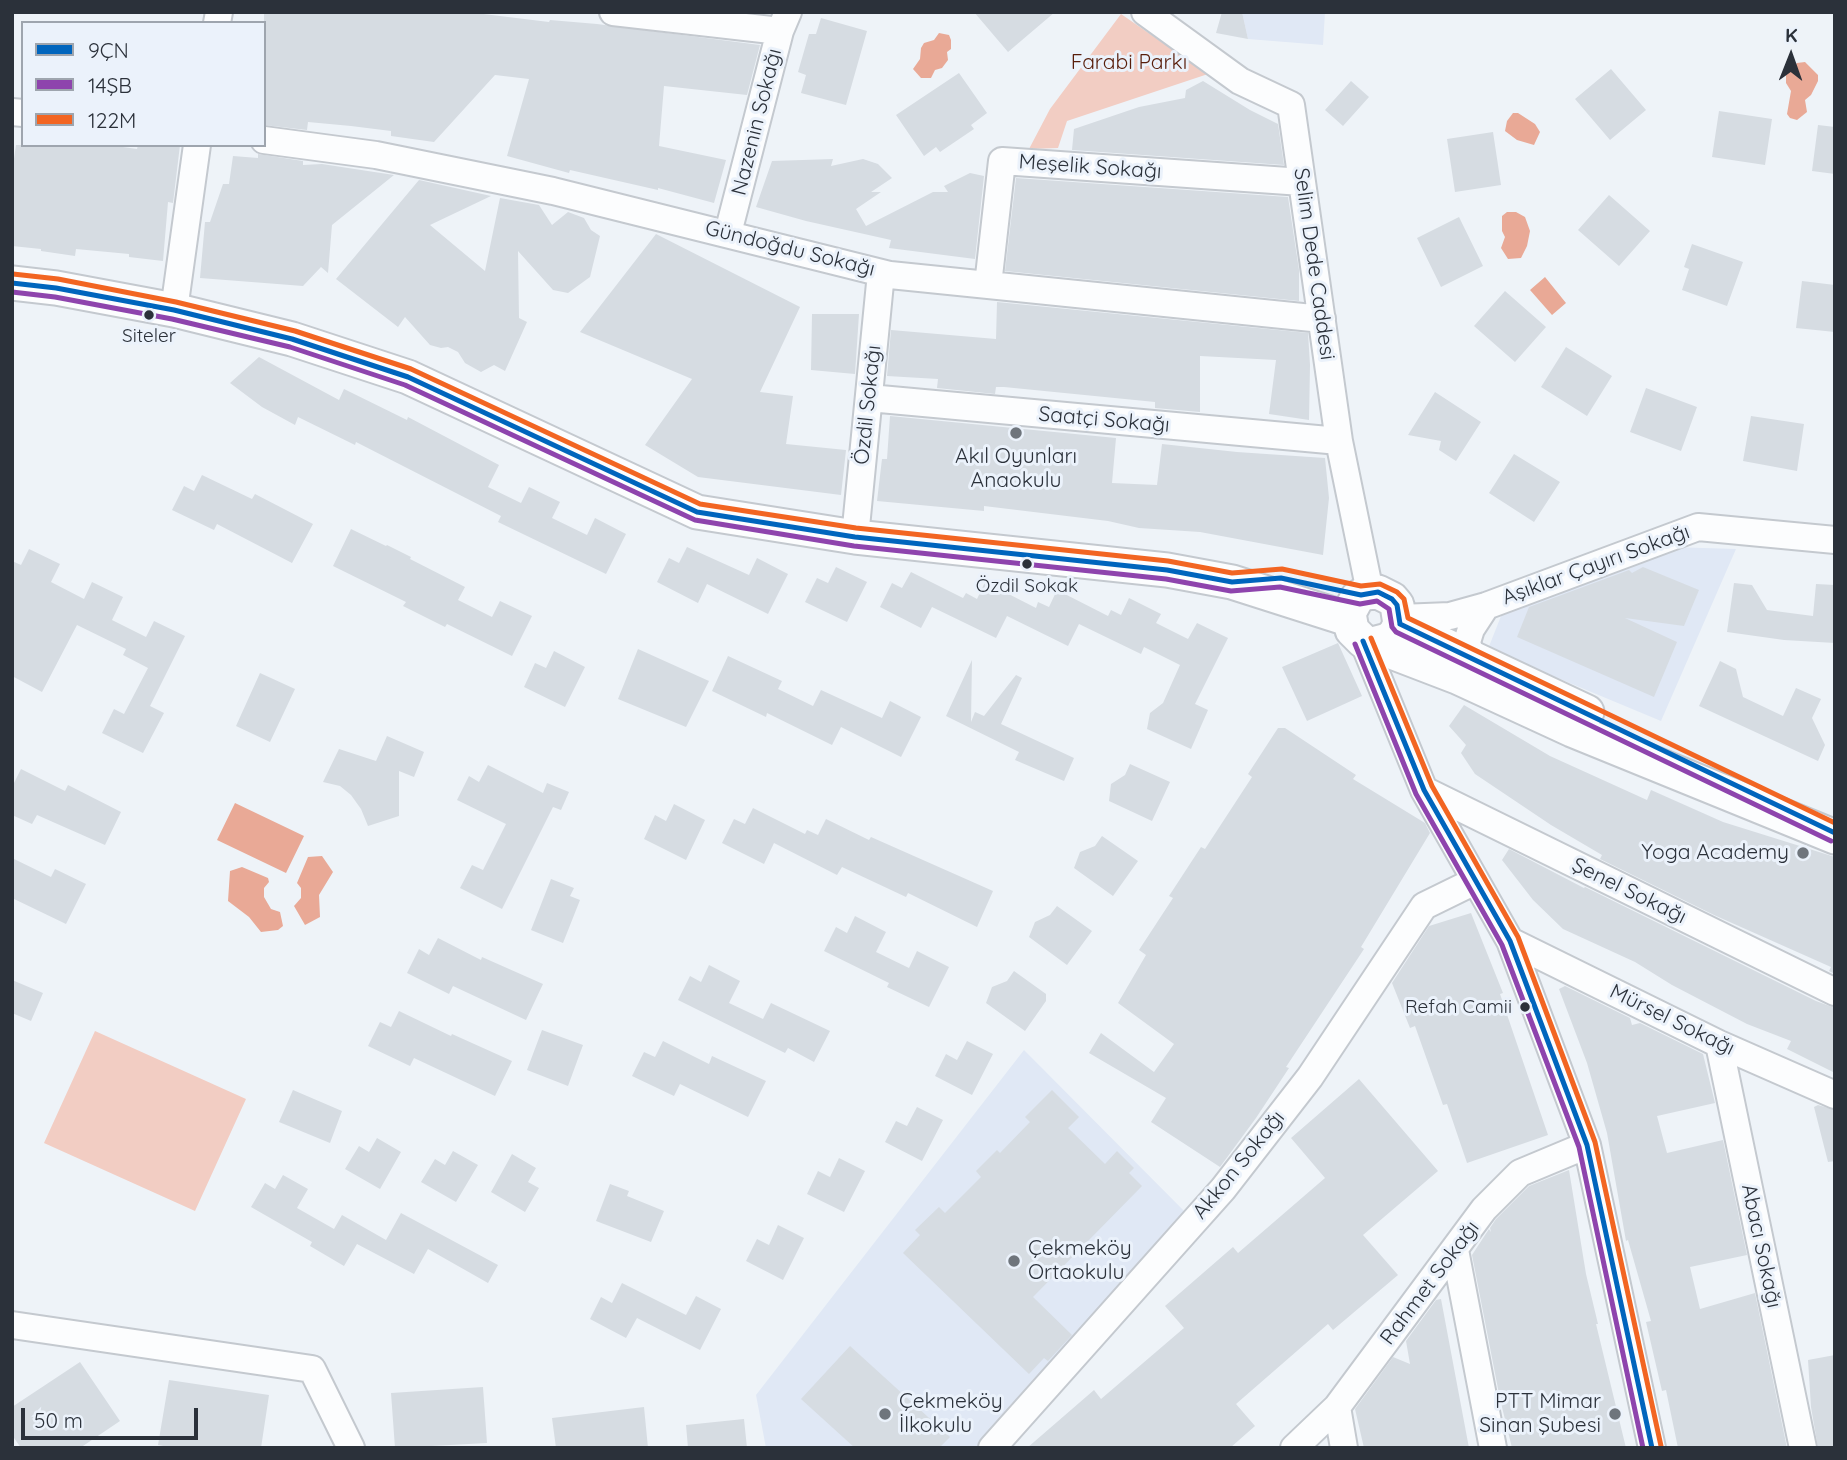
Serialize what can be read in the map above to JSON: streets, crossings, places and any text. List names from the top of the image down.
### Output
{
  "streets": {
    "street": [
      "Nazenin Sokağı",
      "Meşelik Sokağı",
      "Gündoğdu Sokağı",
      "Selim Dede Caddesi",
      "Özdil Sokağı",
      "Saatçi Sokağı",
      "Aşıklar Çayırı Sokağı",
      "Şenel Sokağı",
      "Mürsel Sokağı",
      "Akkon Sokağı",
      "Abacı Sokağı",
      "Rahmet Sokağı"
    ]
  },
  "crossings": [
    ["Nazenin Sokağı", "Gündoğdu Sokağı"],
    ["Meşelik Sokağı", "Gündoğdu Sokağı"],
    ["Meşelik Sokağı", "Selim Dede Caddesi"],
    ["Gündoğdu Sokağı", "Selim Dede Caddesi"],
    ["Gündoğdu Sokağı", "Özdil Sokağı"],
    ["Selim Dede Caddesi", "Saatçi Sokağı"],
    ["Selim Dede Caddesi", "Şenel Sokağı"],
    ["Selim Dede Caddesi", "Mürsel Sokağı"],
    ["Selim Dede Caddesi", "Akkon Sokağı"],
    ["Selim Dede Caddesi", "Rahmet Sokağı"],
    ["Özdil Sokağı", "Saatçi Sokağı"],
    ["Mürsel Sokağı", "Abacı Sokağı"]
  ],
  "parks": ["Farabi Parkı"],
  "places": [
    "Siteler",
    "Akıl Oyunları Anaokulu",
    "Özdil Sokak",
    "Yoga Academy",
    "Refah Camii",
    "Çekmeköy Ortaokulu",
    "Çekmeköy İlkokulu",
    "PTT Mimar Sinan Şubesi"
  ],
  "lines": ["transit line 122M", "transit line 9ÇN", "transit line 14ŞB"],
  "legend": ["9ÇN", "14ŞB", "122M"],
  "scale_bar": "50 m",
  "north": "top"
}
